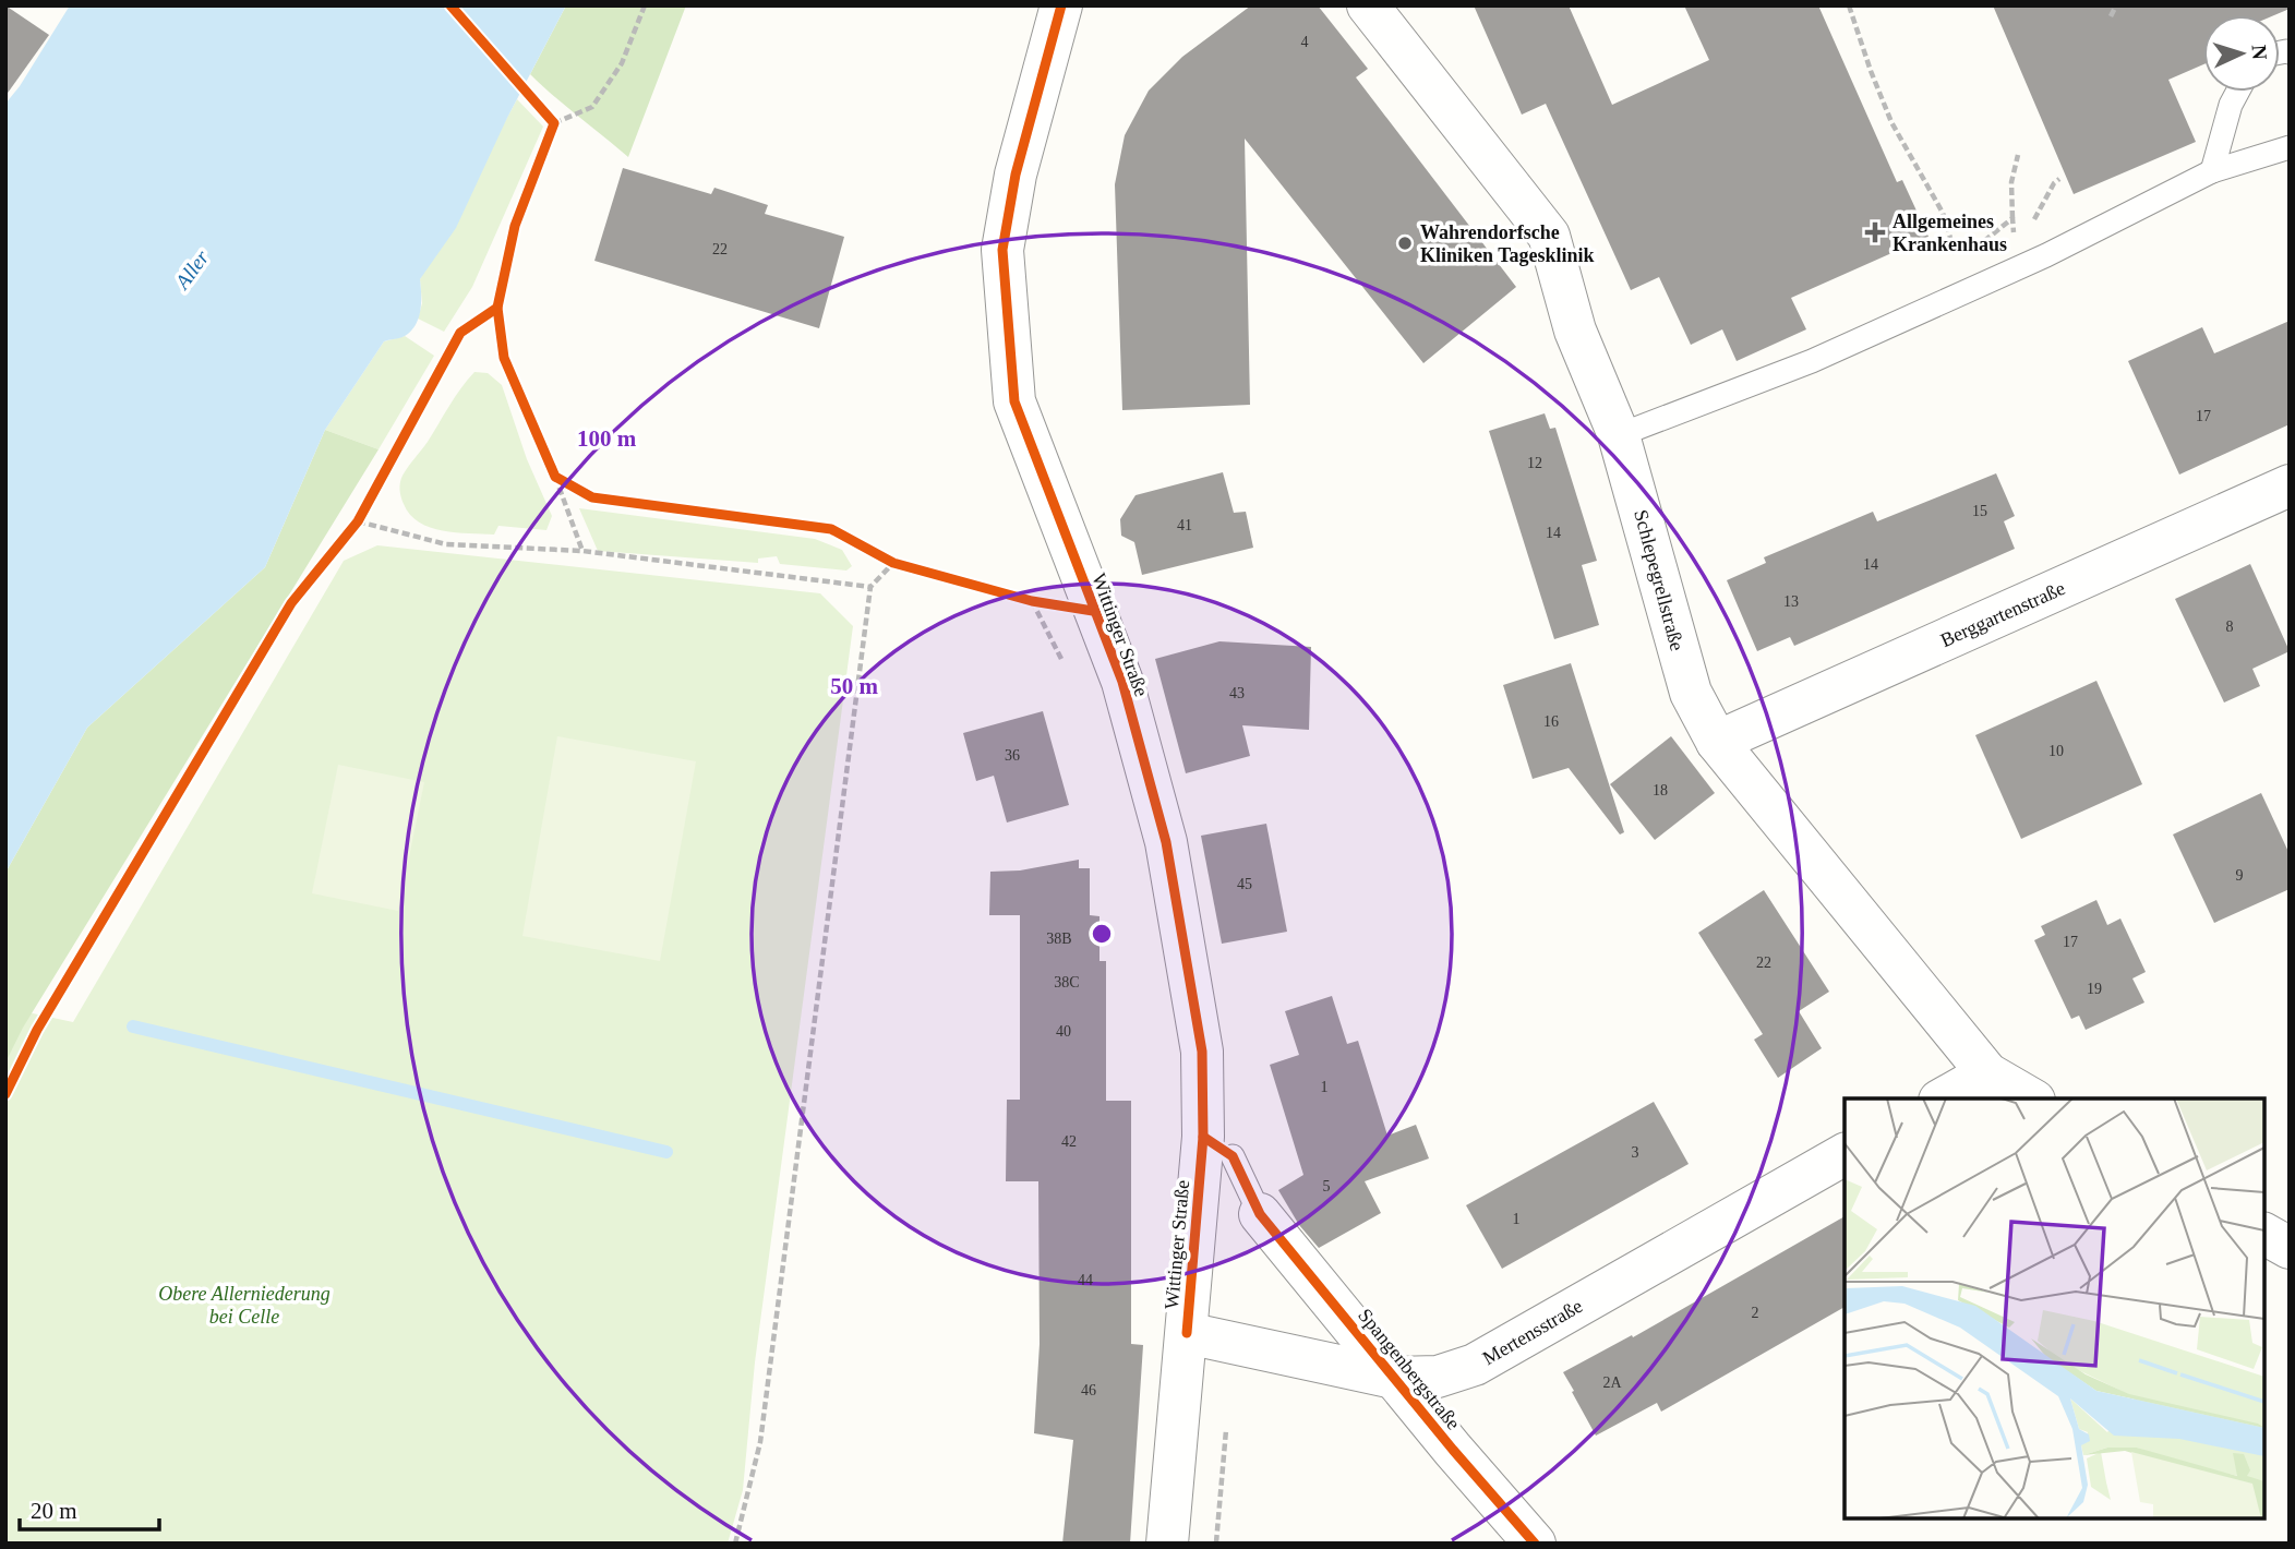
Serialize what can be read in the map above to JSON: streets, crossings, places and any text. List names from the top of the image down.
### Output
{
  "streets": {
    "street": [
      "Schlepegrellstraße",
      "Berggartenstraße",
      "Wittinger Straße",
      "Mertensstraße",
      "Spangenbergstraße"
    ]
  },
  "crossings": [
    ["Schlepegrellstraße", "Berggartenstraße"],
    ["Wittinger Straße", "Mertensstraße"],
    ["Mertensstraße", "Spangenbergstraße"]
  ],
  "water": ["Aller"],
  "parks": ["Obere Allerniederung bei Celle"],
  "places": {
    "health": ["Allgemeines Krankenhaus"],
    "other": ["Wahrendorfsche Kliniken Tagesklinik"]
  },
  "house_numbers": [
    "4",
    "22",
    "17",
    "12",
    "15",
    "41",
    "14",
    "14",
    "13",
    "8",
    "43",
    "16",
    "10",
    "36",
    "18",
    "9",
    "45",
    "38B",
    "17",
    "22",
    "38C",
    "19",
    "40",
    "1",
    "42",
    "3",
    "5",
    "1",
    "44",
    "2",
    "2A",
    "46"
  ],
  "scale_bar": "20 m",
  "north": "right",
  "rings": ["100 m", "50 m"]
}
